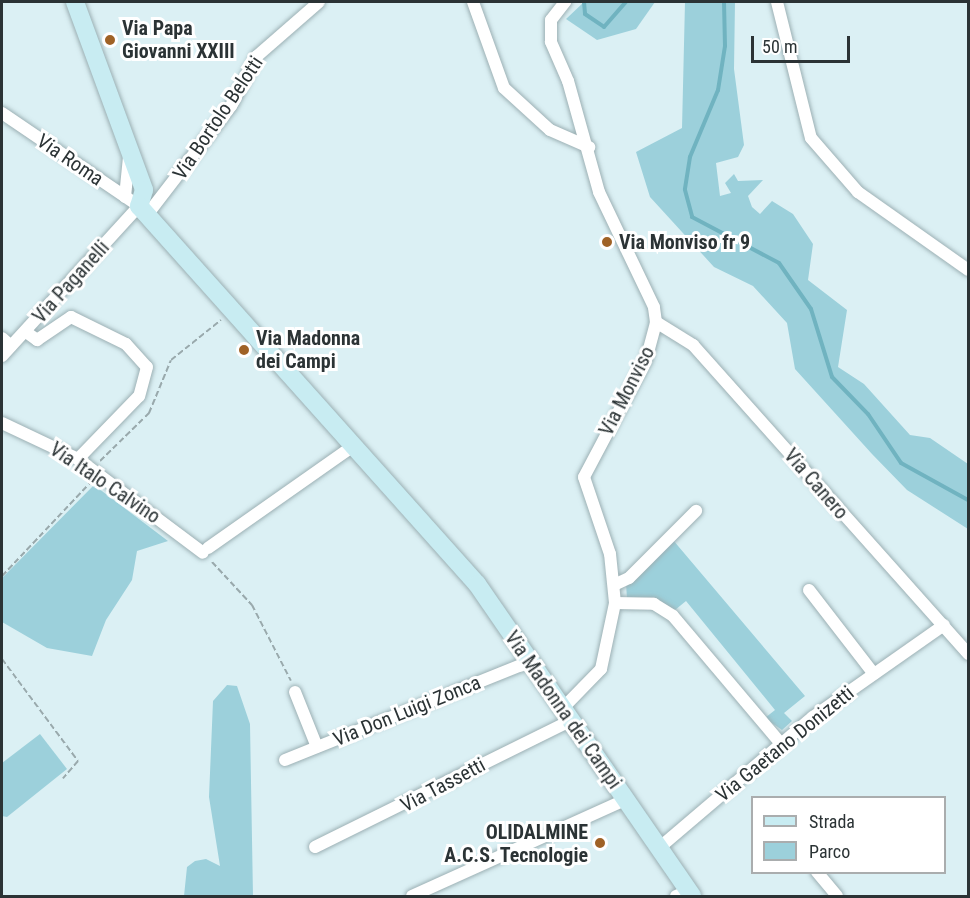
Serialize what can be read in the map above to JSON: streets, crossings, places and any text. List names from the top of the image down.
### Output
{
  "streets": {
    "street": [
      "Via Bortolo Belotti",
      "Via Roma",
      "Via Paganelli",
      "Via Monviso",
      "Via Italo Calvino",
      "Via Canero",
      "Via Madonna dei Campi",
      "Via Don Luigi Zonca",
      "Via Gaetano Donizetti",
      "Via Tassetti"
    ]
  },
  "crossings": [
    ["Via Bortolo Belotti", "Via Roma"],
    ["Via Bortolo Belotti", "Via Paganelli"],
    ["Via Bortolo Belotti", "Via Madonna dei Campi"],
    ["Via Roma", "Via Paganelli"],
    ["Via Roma", "Via Madonna dei Campi"],
    ["Via Paganelli", "Via Madonna dei Campi"],
    ["Via Monviso", "Via Canero"],
    ["Via Monviso", "Via Madonna dei Campi"],
    ["Via Monviso", "Via Tassetti"],
    ["Via Canero", "Via Gaetano Donizetti"],
    ["Via Madonna dei Campi", "Via Don Luigi Zonca"],
    ["Via Madonna dei Campi", "Via Gaetano Donizetti"],
    ["Via Madonna dei Campi", "Via Tassetti"]
  ],
  "places": [
    "Via Papa Giovanni XXIII",
    "Via Monviso fr 9",
    "Via Madonna dei Campi",
    "OLIDALMINE A.C.S. Tecnologie"
  ],
  "legend": ["Strada", "Parco"],
  "scale_bar": "50 m"
}
